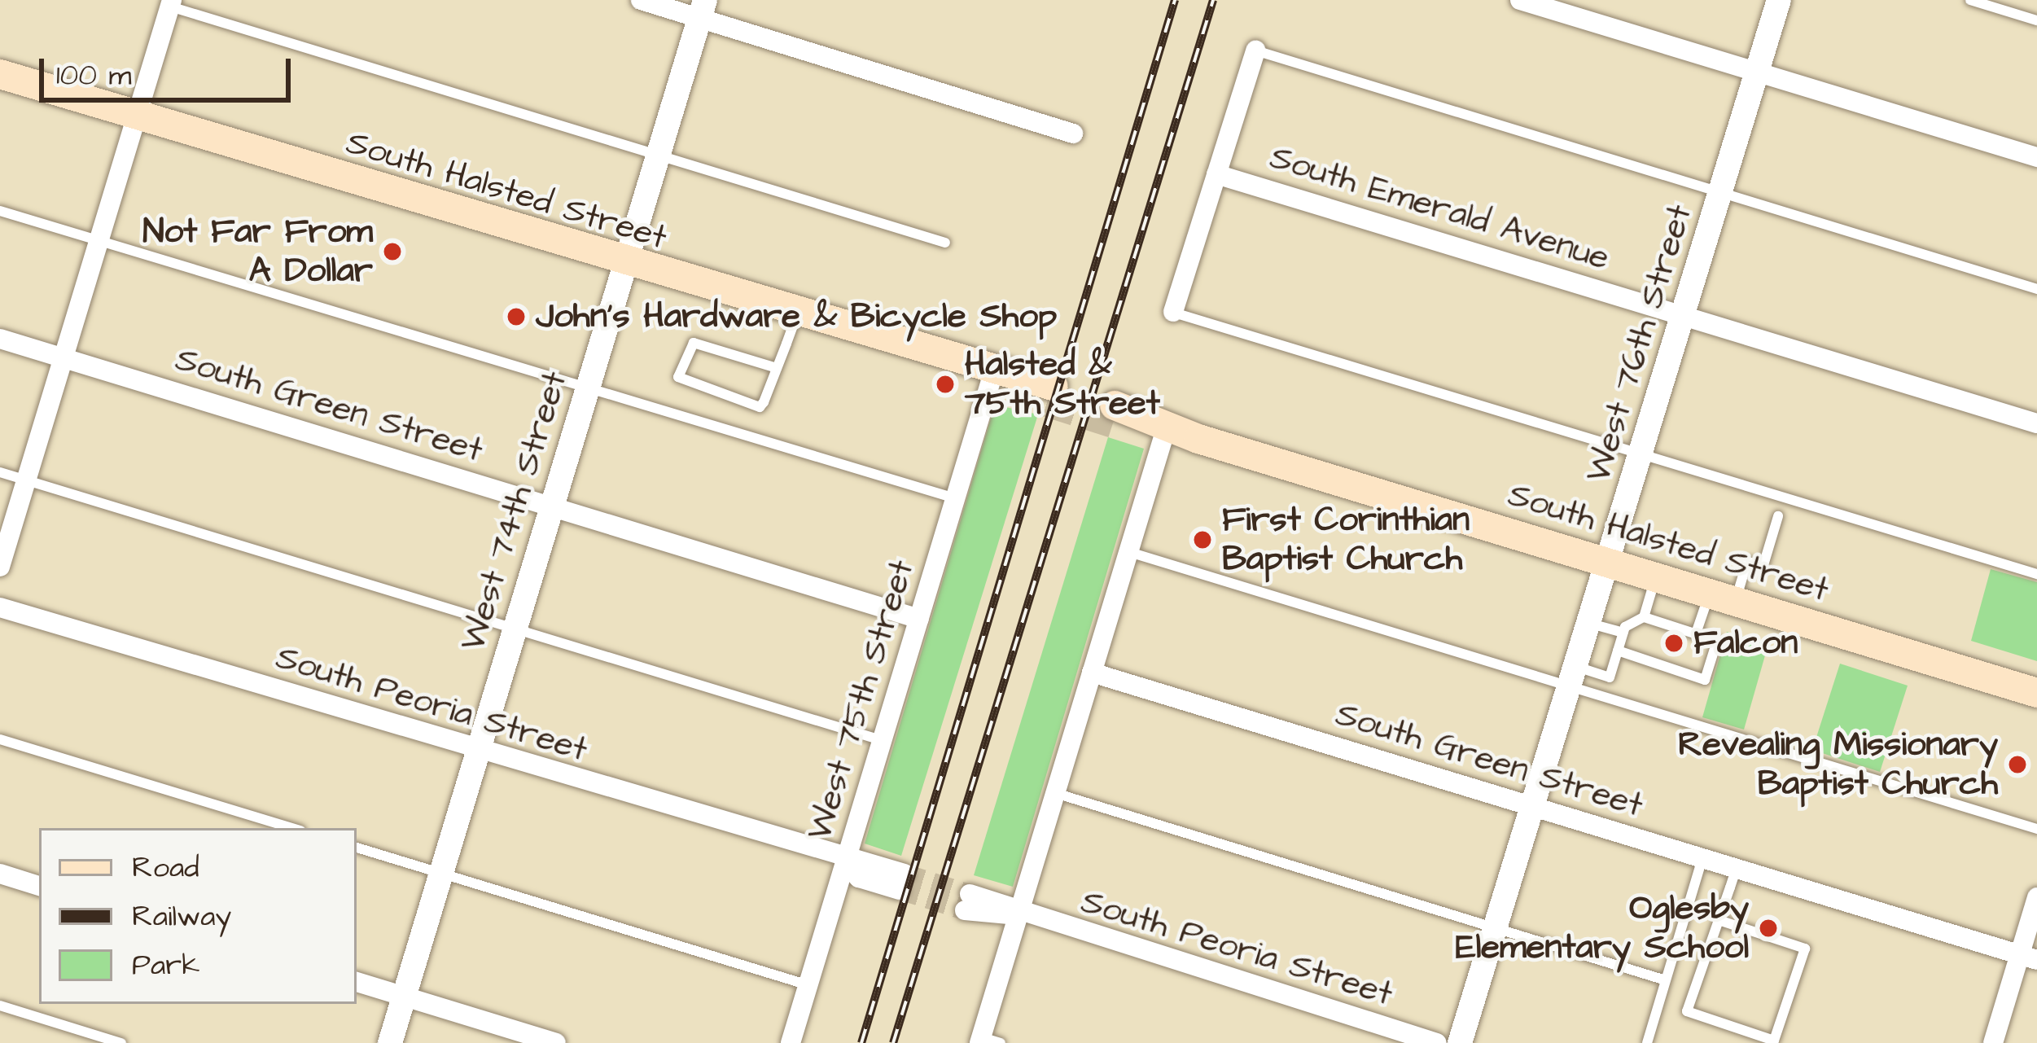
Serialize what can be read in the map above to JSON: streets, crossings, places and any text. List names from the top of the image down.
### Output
{
  "streets": {
    "main road": ["South Halsted Street"],
    "street": [
      "South Emerald Avenue",
      "West 76th Street",
      "South Green Street",
      "West 74th Street",
      "West 75th Street",
      "South Peoria Street"
    ]
  },
  "crossings": [
    ["South Halsted Street", "West 76th Street"],
    ["South Halsted Street", "West 74th Street"],
    ["South Halsted Street", "West 75th Street"],
    ["South Emerald Avenue", "West 76th Street"],
    ["West 76th Street", "South Green Street"],
    ["South Green Street", "West 74th Street"],
    ["South Green Street", "West 75th Street"],
    ["West 74th Street", "South Peoria Street"],
    ["West 75th Street", "South Peoria Street"]
  ],
  "places": [
    "Not Far From A Dollar",
    "John's Hardware & Bicycle Shop",
    "Halsted & 75th Street",
    "First Corinthian Baptist Church",
    "Falcon",
    "Revealing Missionary Baptist Church",
    "Oglesby Elementary School"
  ],
  "legend": ["Road", "Railway", "Park"],
  "scale_bar": "100 m"
}
